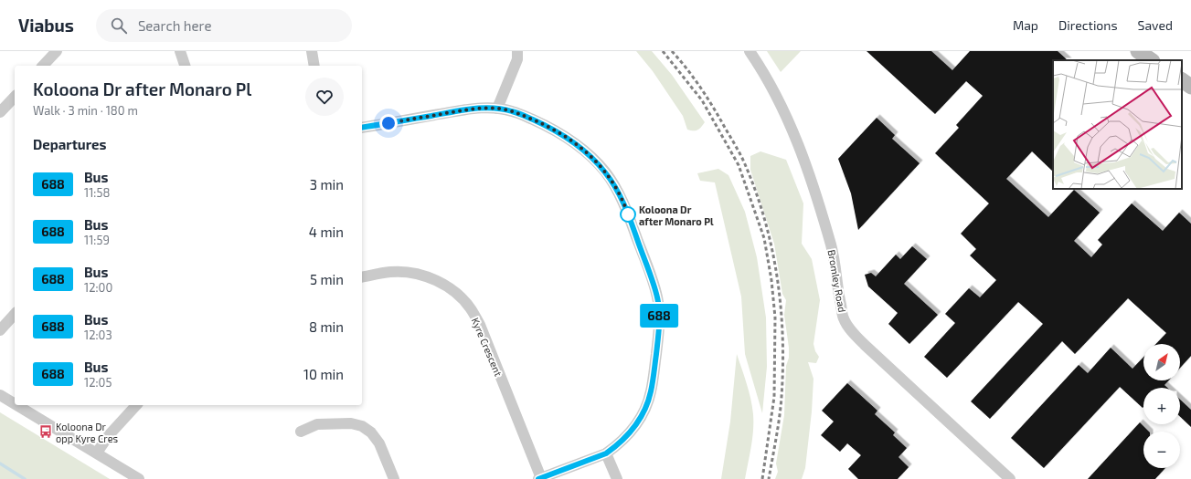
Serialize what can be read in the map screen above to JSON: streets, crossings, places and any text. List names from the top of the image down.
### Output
{
  "streets": {
    "street": ["Bromley Road", "Kyre Crescent"]
  },
  "places": {
    "other": ["Koloona Dr after Monaro Pl"],
    "bus stop": ["Koloona Dr opp Kyre Cres"]
  },
  "lines": ["bus line 688"],
  "north": "top right",
  "page": {
    "header": "Viabus",
    "search": "Search here",
    "nav": ["Map", "Directions", "Saved"],
    "on_map": "688",
    "heading": [
      ["Koloona Dr after Monaro Pl", "Walk · 3 min · 180 m"],
      "Departures"
    ],
    "list": [
      {
        "mark": "688",
        "name": "Bus",
        "note": "11:58",
        "value": "3 min"
      },
      {
        "mark": "688",
        "name": "Bus",
        "note": "11:59",
        "value": "4 min"
      },
      {
        "mark": "688",
        "name": "Bus",
        "note": "12:00",
        "value": "5 min"
      },
      {
        "mark": "688",
        "name": "Bus",
        "note": "12:03",
        "value": "8 min"
      },
      {
        "mark": "688",
        "name": "Bus",
        "note": "12:05",
        "value": "10 min"
      }
    ],
    "map_buttons": ["+", "−"]
  }
}
